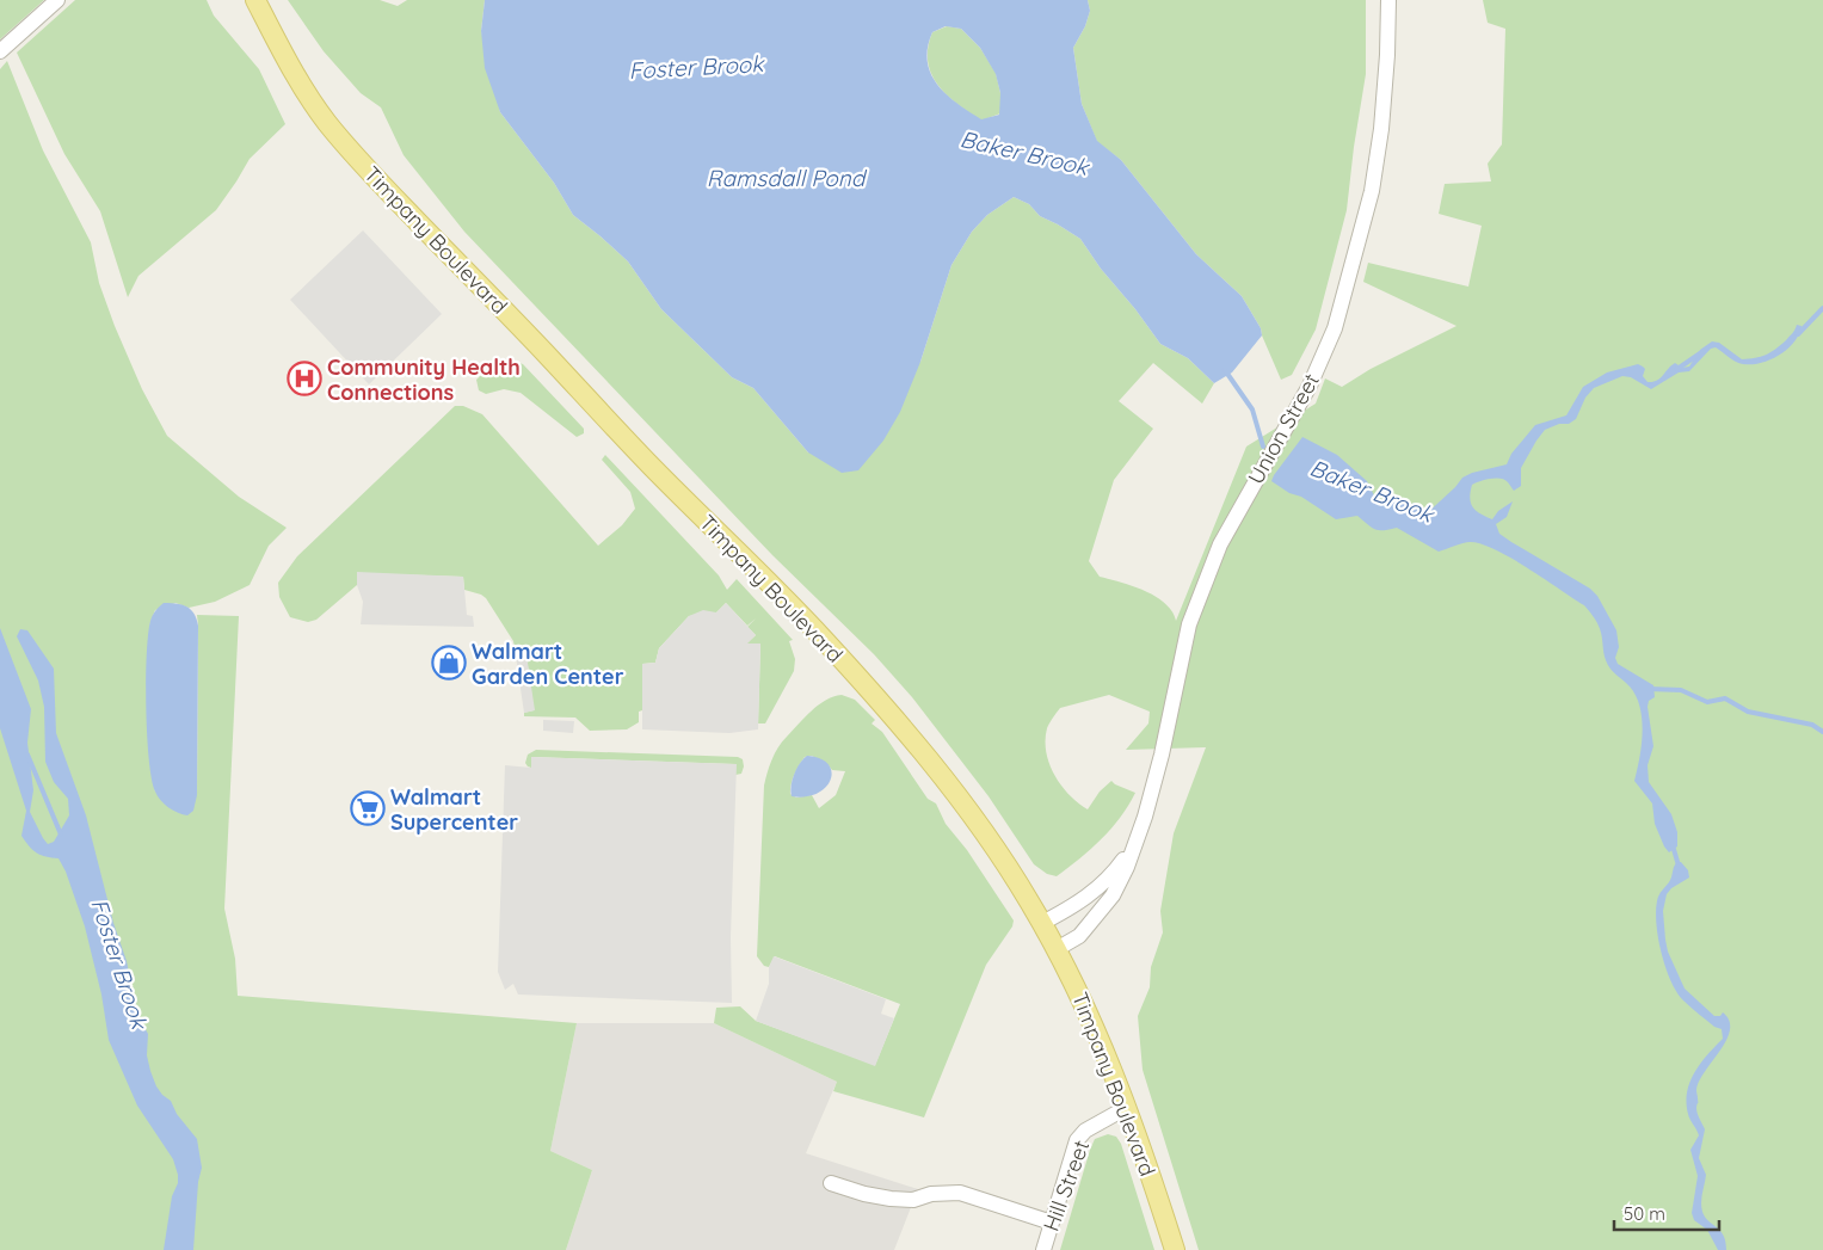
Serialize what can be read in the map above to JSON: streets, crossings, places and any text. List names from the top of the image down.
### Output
{
  "streets": {
    "main road": ["Timpany Boulevard"],
    "street": ["Union Street", "Hill Street"]
  },
  "crossings": [
    ["Timpany Boulevard", "Union Street"],
    ["Timpany Boulevard", "Hill Street"]
  ],
  "water": ["Foster Brook", "Baker Brook", "Ramsdall Pond"],
  "places": {
    "hospital": ["Community Health Connections"],
    "shop": ["Walmart Garden Center"],
    "supermarket": ["Walmart Supercenter"]
  },
  "scale_bar": "50 m"
}
